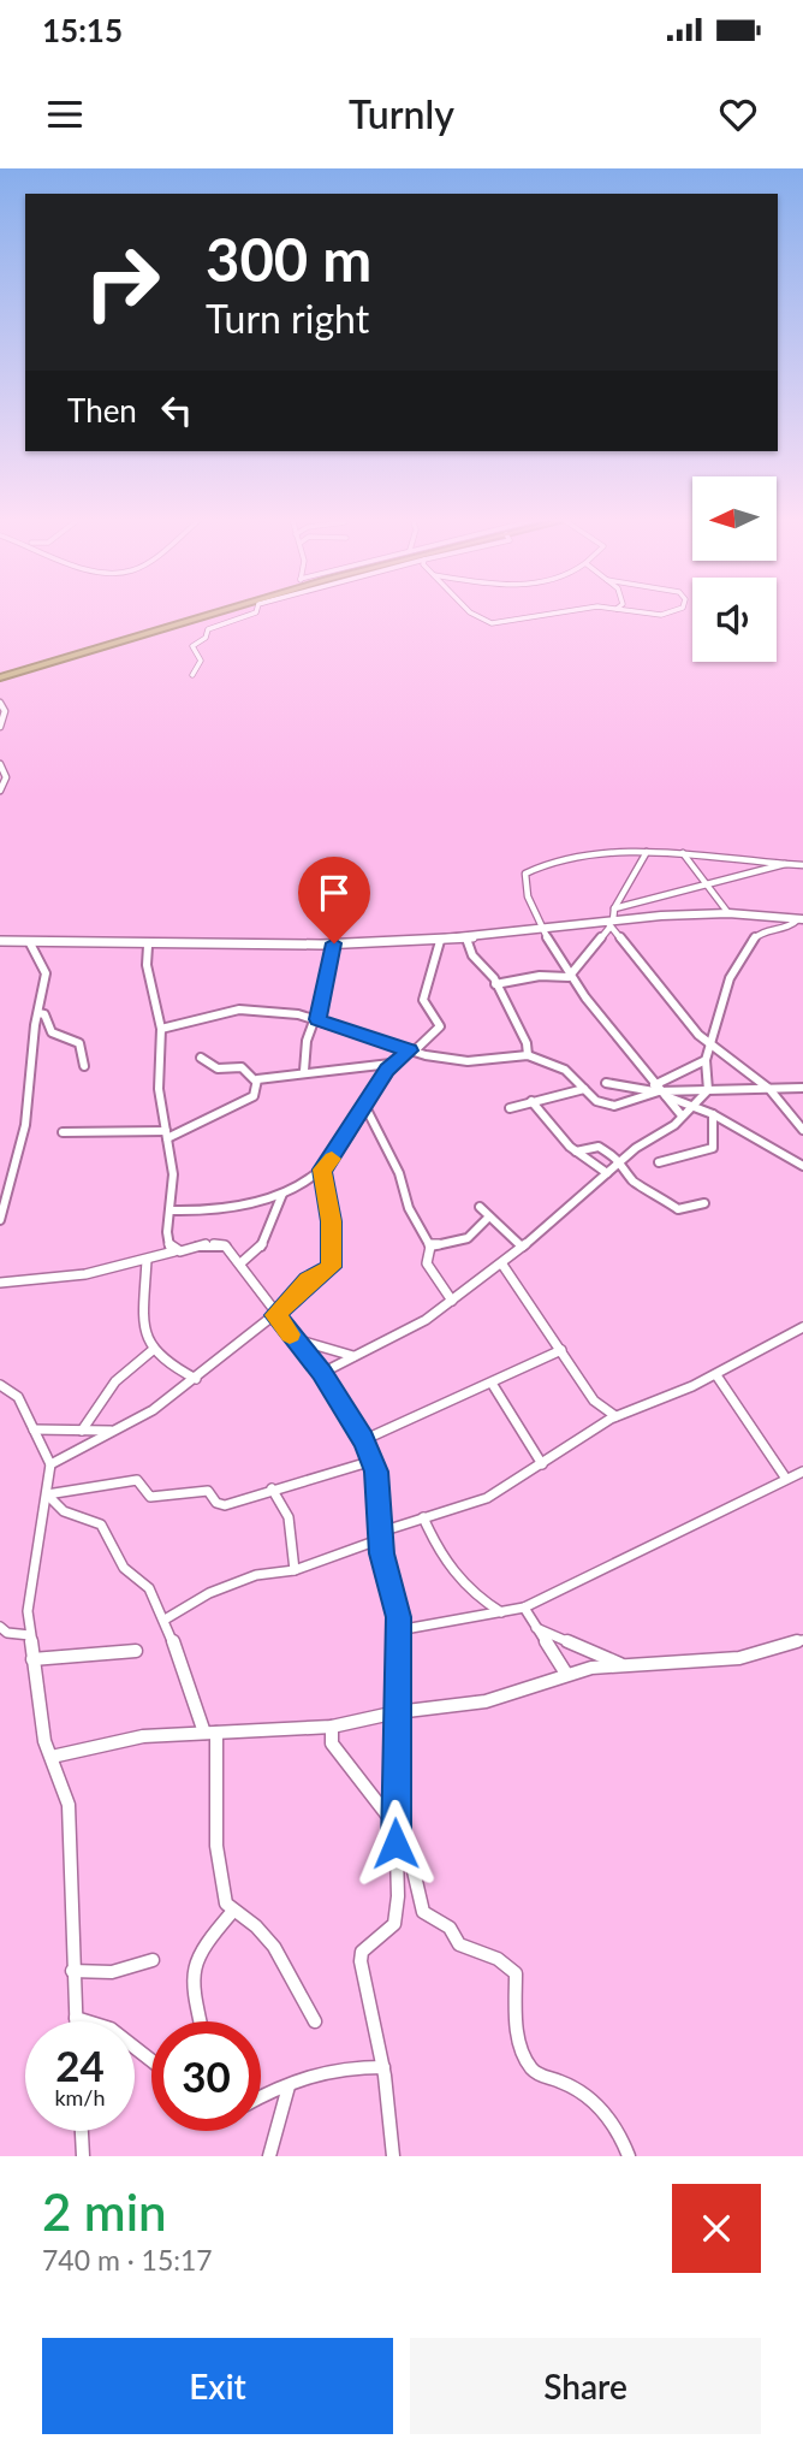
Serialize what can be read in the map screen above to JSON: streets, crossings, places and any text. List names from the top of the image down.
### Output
{
  "north": "left",
  "page": {
    "status": "15:15",
    "header": "Turnly",
    "turn": ["300 m", "Turn right"],
    "then": "Then",
    "speed": "24 km/h",
    "limit": "30",
    "heading": ["2 min", "740 m · 15:17"],
    "buttons": ["Exit", "Share"]
  }
}
